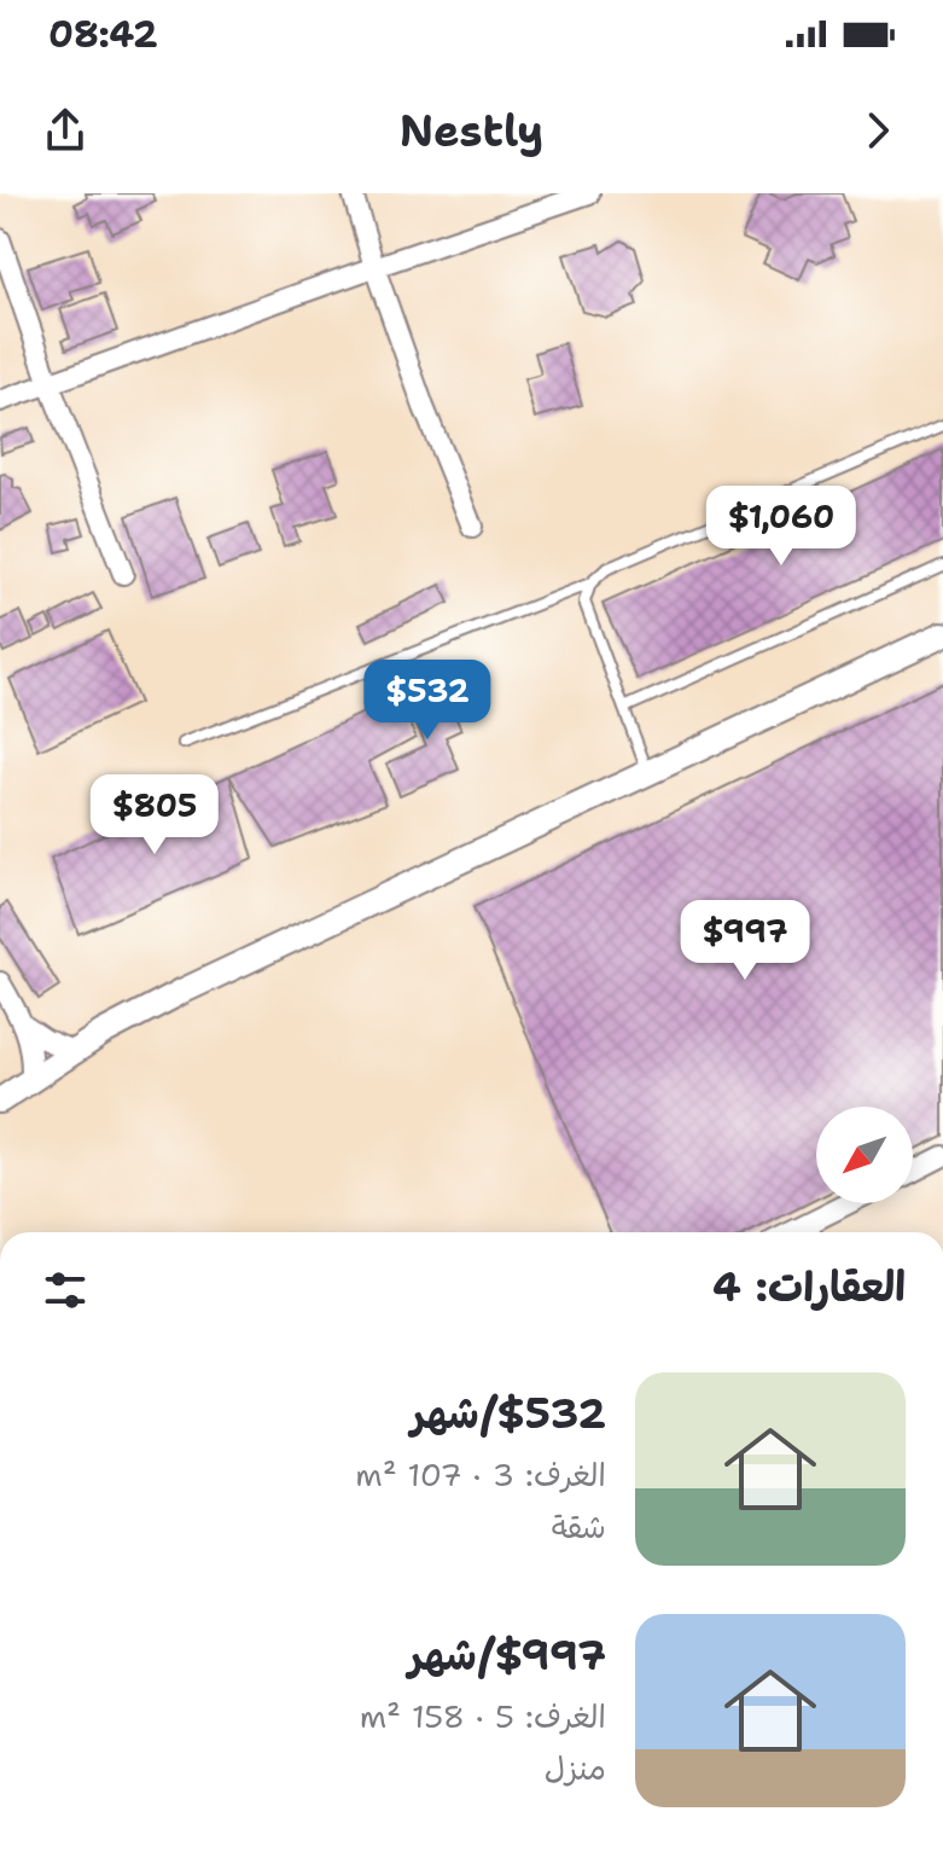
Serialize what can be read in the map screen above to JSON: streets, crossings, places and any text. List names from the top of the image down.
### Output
{
  "north": "bottom left",
  "page": {
    "status": "08:42",
    "header": "Nestly",
    "price": [
      "$1,060",
      "$532",
      "$805",
      "$997"
    ],
    "heading": "العقارات: 4",
    "list": [
      {
        "name": "$532/شهر",
        "note": "الغرف: 3 · 107 m² · شقة"
      },
      {
        "name": "$997/شهر",
        "note": "الغرف: 5 · 158 m² · منزل"
      }
    ]
  }
}
